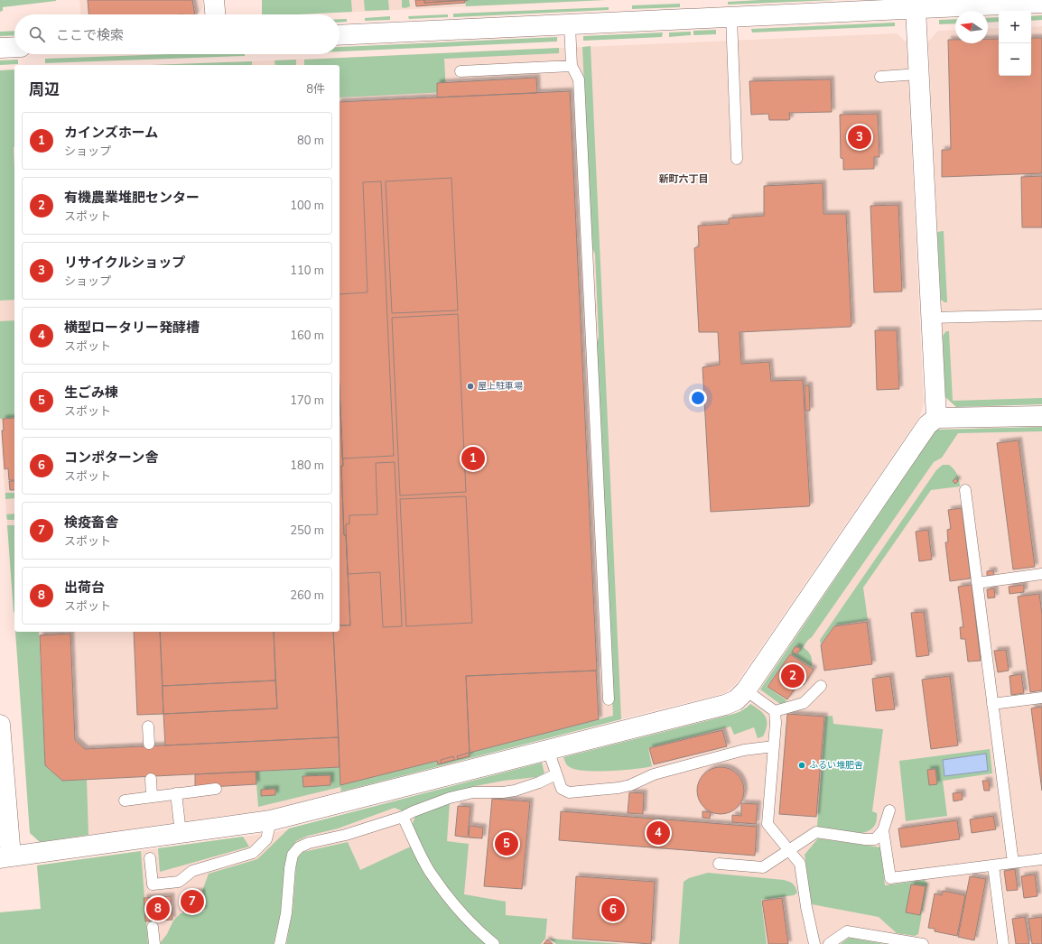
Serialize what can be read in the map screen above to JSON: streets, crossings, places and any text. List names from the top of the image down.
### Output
{
  "districts": ["新町六丁目"],
  "places": ["屋上駐車場", "ふるい堆肥舎"],
  "north": "left",
  "page": {
    "map_buttons": ["+", "−"],
    "search": "ここで検索",
    "heading": ["周辺", "8件"],
    "list": [
      {
        "mark": "1",
        "name": "カインズホーム",
        "note": "ショップ",
        "value": "80 m"
      },
      {
        "mark": "2",
        "name": "有機農業堆肥センター",
        "note": "スポット",
        "value": "100 m"
      },
      {
        "mark": "3",
        "name": "リサイクルショップ",
        "note": "ショップ",
        "value": "110 m"
      },
      {
        "mark": "4",
        "name": "横型ロータリー発酵槽",
        "note": "スポット",
        "value": "160 m"
      },
      {
        "mark": "5",
        "name": "生ごみ棟",
        "note": "スポット",
        "value": "170 m"
      },
      {
        "mark": "6",
        "name": "コンポターン舎",
        "note": "スポット",
        "value": "180 m"
      },
      {
        "mark": "7",
        "name": "検疫畜舎",
        "note": "スポット",
        "value": "250 m"
      },
      {
        "mark": "8",
        "name": "出荷台",
        "note": "スポット",
        "value": "260 m"
      }
    ],
    "pins": [
      "3",
      "1",
      "2",
      "4",
      "5",
      "7",
      "8",
      "6"
    ]
  }
}
